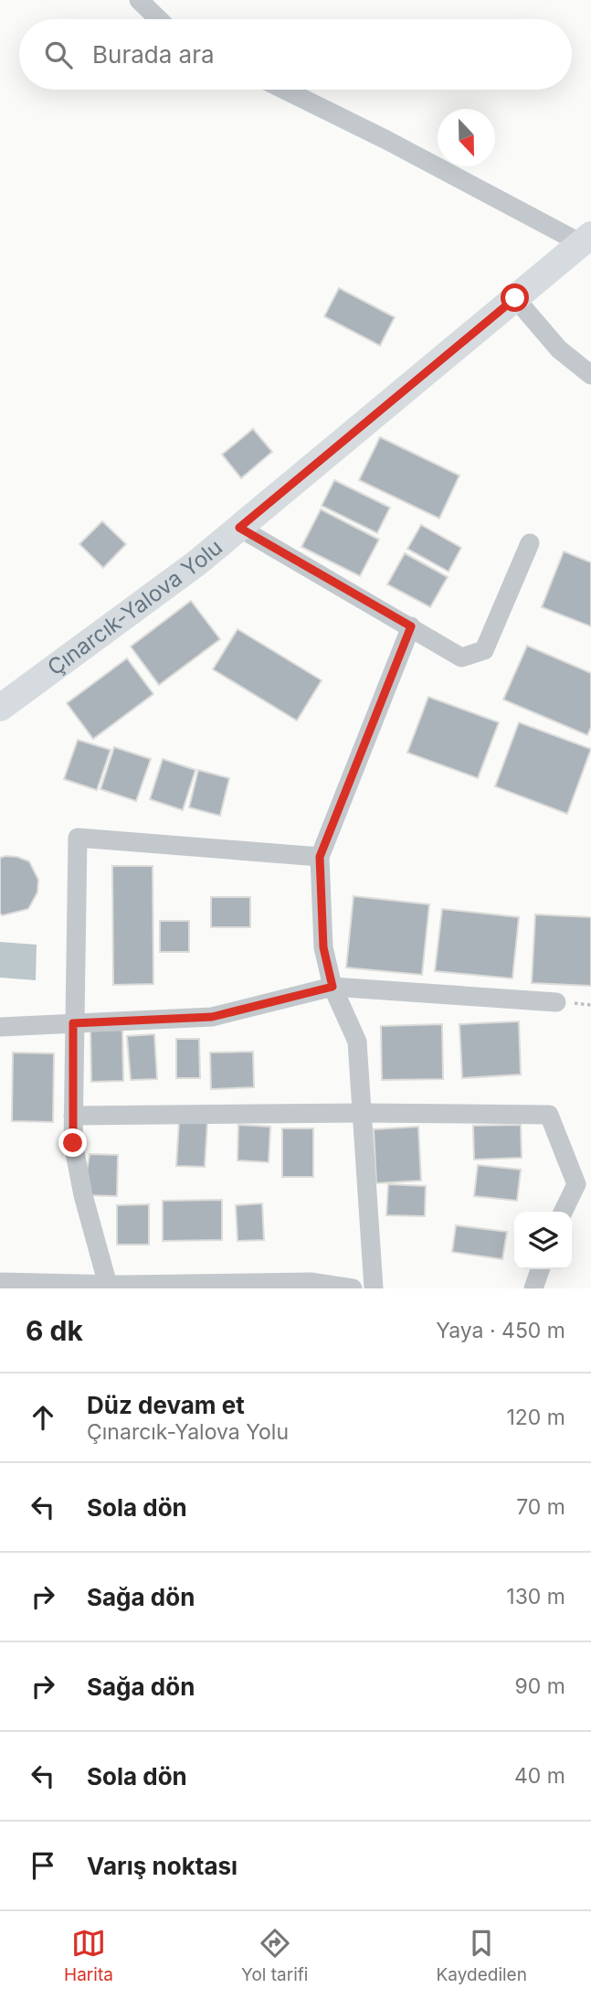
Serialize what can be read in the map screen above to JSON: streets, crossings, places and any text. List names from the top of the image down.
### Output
{
  "streets": {
    "street": ["Çınarcık-Yalova Yolu"]
  },
  "north": "bottom",
  "page": {
    "search": "Burada ara",
    "heading": ["6 dk", "Yaya · 450 m"],
    "list": [
      ["Düz devam et", "Çınarcık-Yalova Yolu", "120 m"],
      ["Sola dön", "70 m"],
      ["Sağa dön", "130 m"],
      ["Sağa dön", "90 m"],
      ["Sola dön", "40 m"],
      "Varış noktası"
    ],
    "nav": ["Harita", "Yol tarifi", "Kaydedilen"]
  }
}
